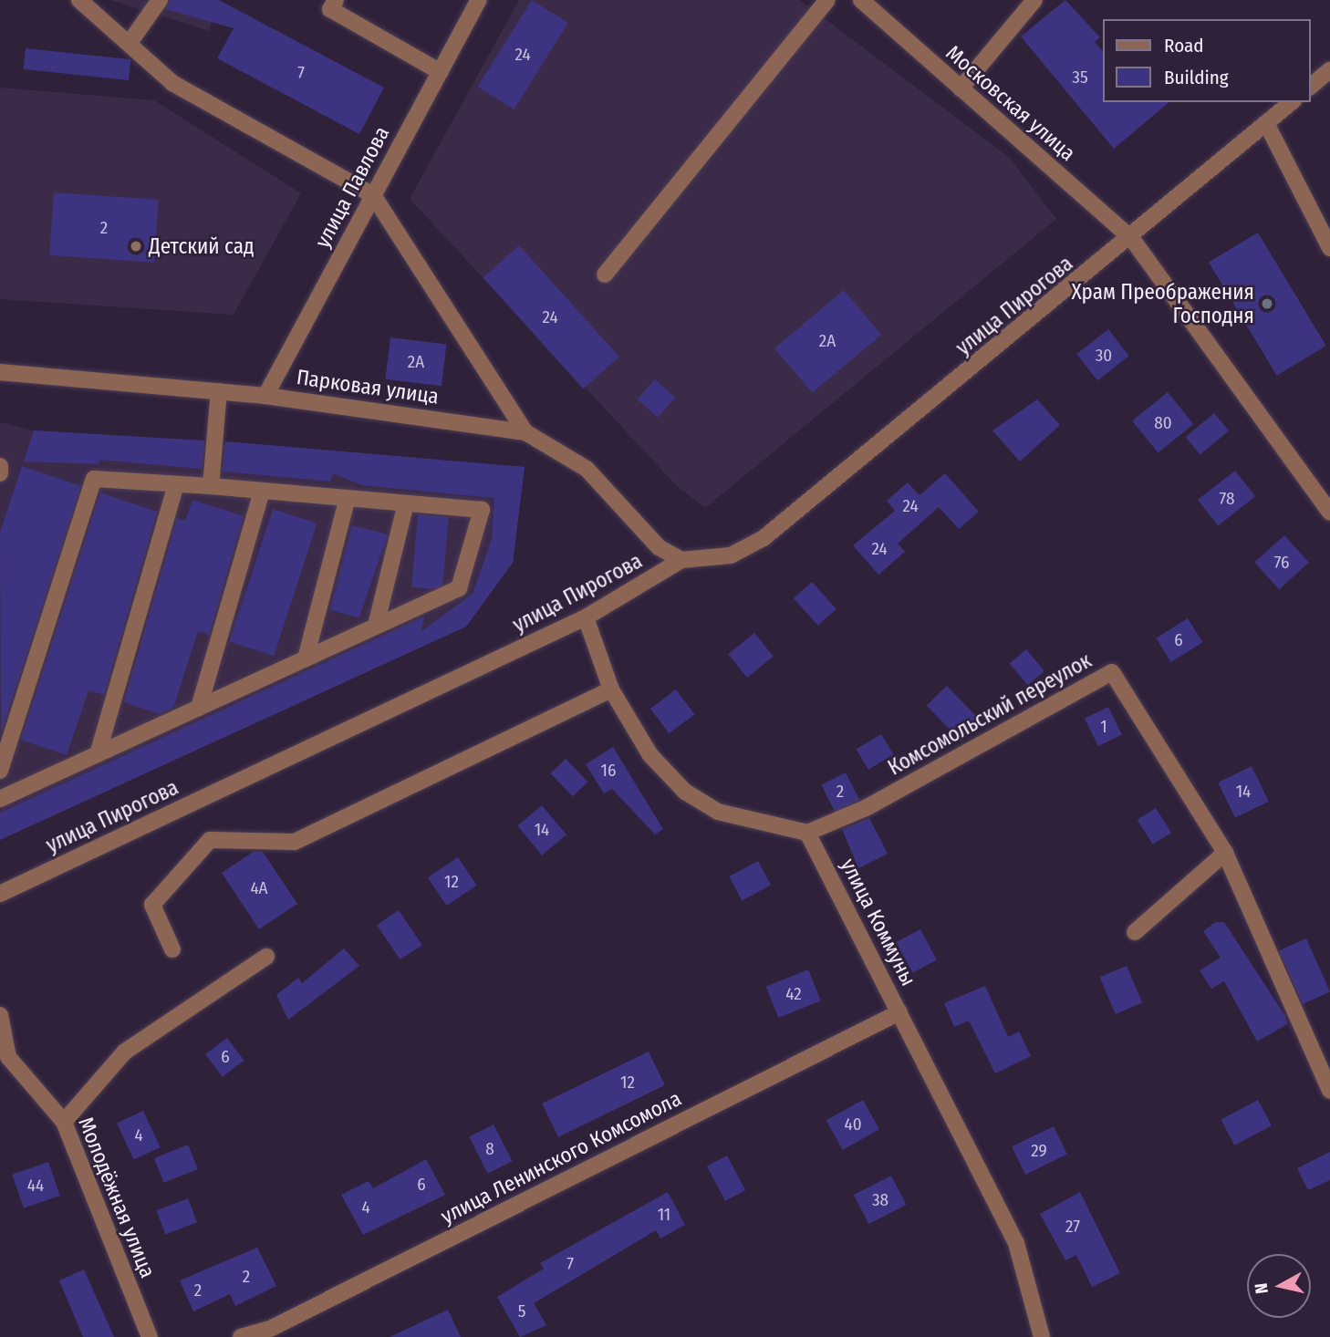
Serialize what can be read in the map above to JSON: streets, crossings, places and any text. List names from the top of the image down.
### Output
{
  "streets": {
    "street": [
      "Московская улица",
      "улица Павлова",
      "улица Пирогова",
      "Парковая улица",
      "Комсомольский переулок",
      "улица Коммуны",
      "улица Ленинского Комсомола",
      "Молодёжная улица"
    ]
  },
  "crossings": [
    ["Московская улица", "улица Пирогова"],
    ["улица Павлова", "Парковая улица"],
    ["улица Пирогова", "Парковая улица"],
    ["Комсомольский переулок", "улица Коммуны"],
    ["улица Коммуны", "улица Ленинского Комсомола"]
  ],
  "places": ["Детский сад", "Храм Преображения Господня"],
  "house_numbers": [
    "24",
    "7",
    "35",
    "2",
    "24",
    "2А",
    "30",
    "2А",
    "80",
    "78",
    "24",
    "24",
    "76",
    "6",
    "1",
    "16",
    "2",
    "14",
    "14",
    "12",
    "4А",
    "42",
    "6",
    "12",
    "40",
    "4",
    "8",
    "29",
    "6",
    "44",
    "38",
    "4",
    "11",
    "27",
    "7",
    "2",
    "2",
    "5"
  ],
  "legend": ["Road", "Building"],
  "north": "left"
}
